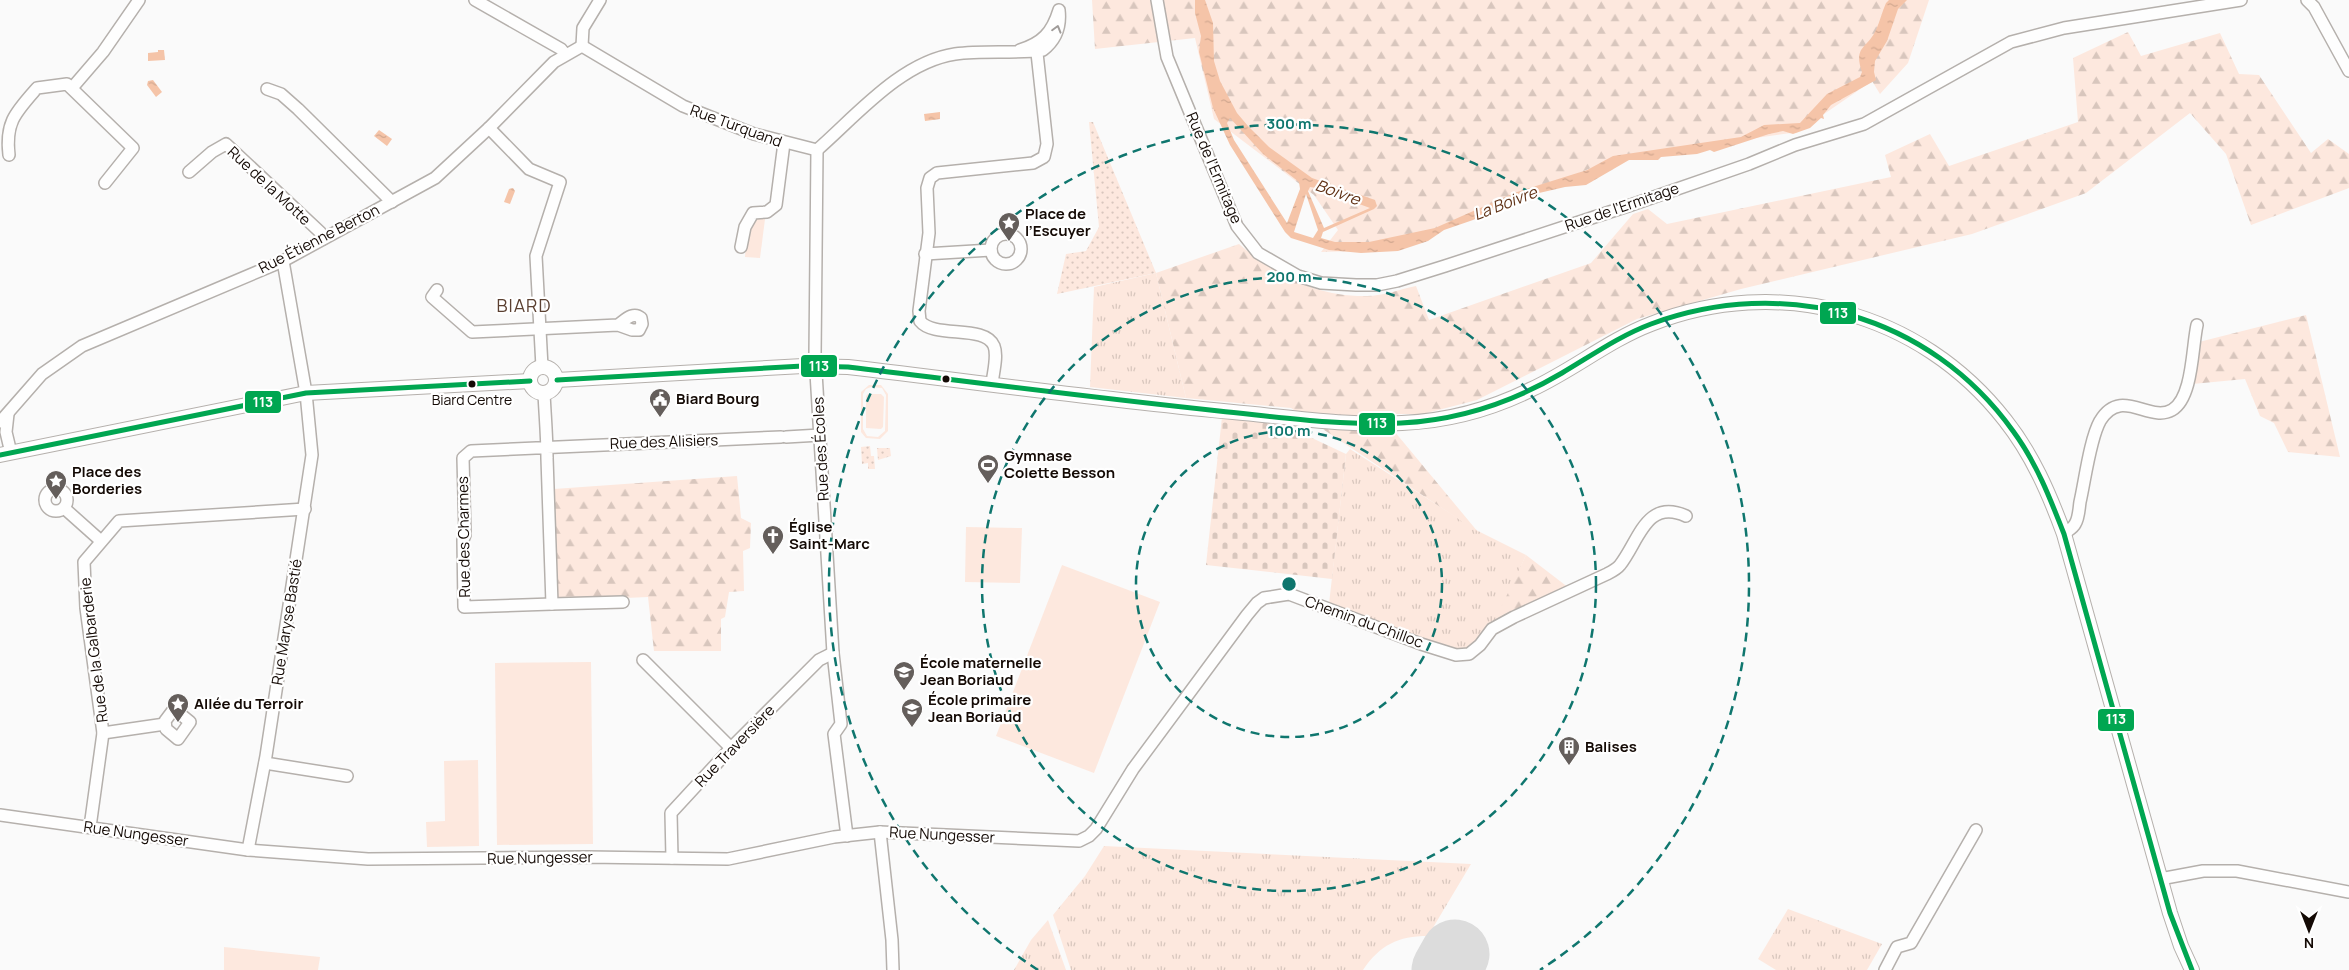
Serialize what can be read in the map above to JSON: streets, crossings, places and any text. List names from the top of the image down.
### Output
{
  "streets": {
    "street": [
      "Rue Turquand",
      "Rue de l’Ermitage",
      "Rue de la Motte",
      "Rue Étienne Berton",
      "Rue des Alisiers",
      "Rue des Écoles",
      "Rue des Charmes",
      "Rue Maryse Bastié",
      "Chemin du Chilloc",
      "Rue de la Galbarderie",
      "Rue Traversière",
      "Rue Nungesser"
    ]
  },
  "crossings": [
    ["Rue Turquand", "Rue Étienne Berton"],
    ["Rue Turquand", "Rue des Écoles"],
    ["Rue de la Motte", "Rue Étienne Berton"],
    ["Rue Étienne Berton", "Rue Maryse Bastié"],
    ["Rue des Alisiers", "Rue des Écoles"],
    ["Rue des Alisiers", "Rue des Charmes"],
    ["Rue des Écoles", "Rue Traversière"],
    ["Rue des Écoles", "Rue Nungesser"],
    ["Rue Maryse Bastié", "Rue de la Galbarderie"],
    ["Rue Maryse Bastié", "Rue Nungesser"],
    ["Chemin du Chilloc", "Rue Nungesser"],
    ["Rue de la Galbarderie", "Rue Nungesser"],
    ["Rue Traversière", "Rue Nungesser"]
  ],
  "districts": ["BIARD"],
  "water": ["Boivre", "La Boivre"],
  "places": {
    "place": ["Place de l’Escuyer", "Place des Borderies", "Allée du Terroir"],
    "other": ["Biard Centre"],
    "public building": ["Biard Bourg"],
    "sports": ["Gymnase Colette Besson"],
    "church": ["Église Saint-Marc"],
    "school or university": ["École maternelle Jean Boriaud", "École primaire Jean Boriaud"],
    "building": ["Balises"]
  },
  "lines": ["transit line 113"],
  "north": "bottom",
  "rings": ["300 m", "200 m", "100 m"]
}
